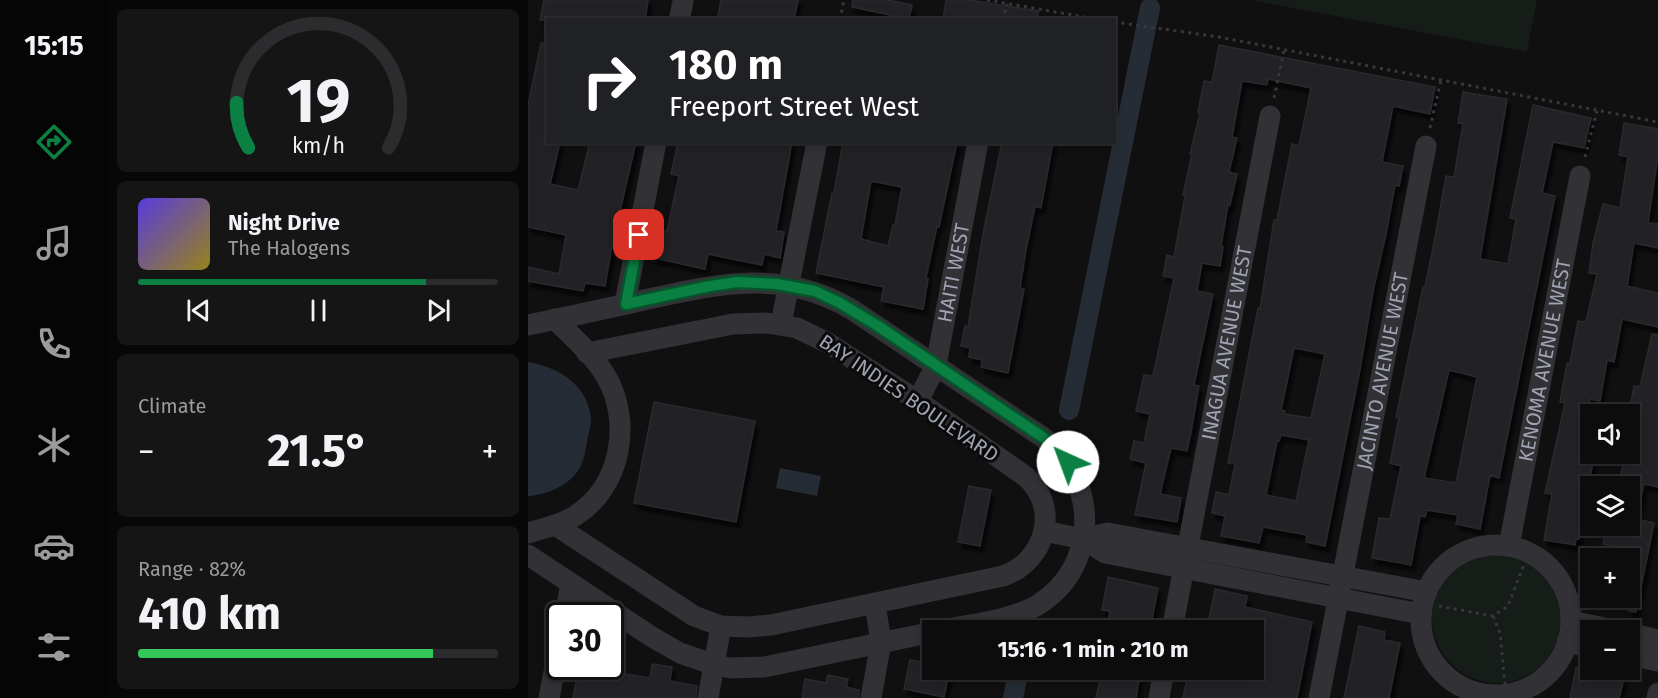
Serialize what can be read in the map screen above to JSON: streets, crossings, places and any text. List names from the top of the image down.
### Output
{
  "streets": {
    "street": [
      "HAITI WEST",
      "INAGUA AVENUE WEST",
      "KENOMA AVENUE WEST",
      "JACINTO AVENUE WEST",
      "BAY INDIES BOULEVARD"
    ]
  },
  "crossings": [
    ["HAITI WEST", "BAY INDIES BOULEVARD"]
  ],
  "page": {
    "tabs": "15:15",
    "turn": ["180 m", "Freeport Street West"],
    "song": ["Night Drive", "The Halogens"],
    "tile": [
      "Climate",
      ["Range · 82%", "410 km"]
    ],
    "map_buttons": ["+", "−"],
    "heat": ["−", "21.5°", "+"],
    "limit": "30",
    "trip": "15:16 · 1 min · 210 m",
    "gauge": ["19", "km/h"]
  }
}
